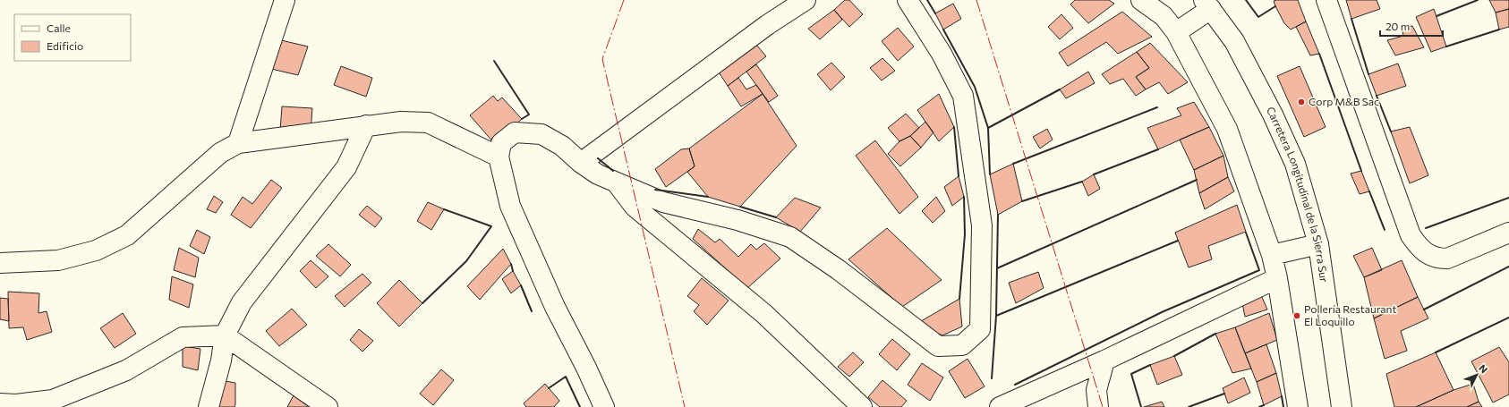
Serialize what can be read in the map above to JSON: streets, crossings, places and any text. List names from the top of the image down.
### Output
{
  "streets": {
    "main road": ["Carretera Longitudinal de la Sierra Sur"]
  },
  "places": ["Corp M&B Sac", "Pollería Restaurant El Loquillo"],
  "legend": ["Calle", "Edificio"],
  "scale_bar": "20 m",
  "north": "top right"
}
